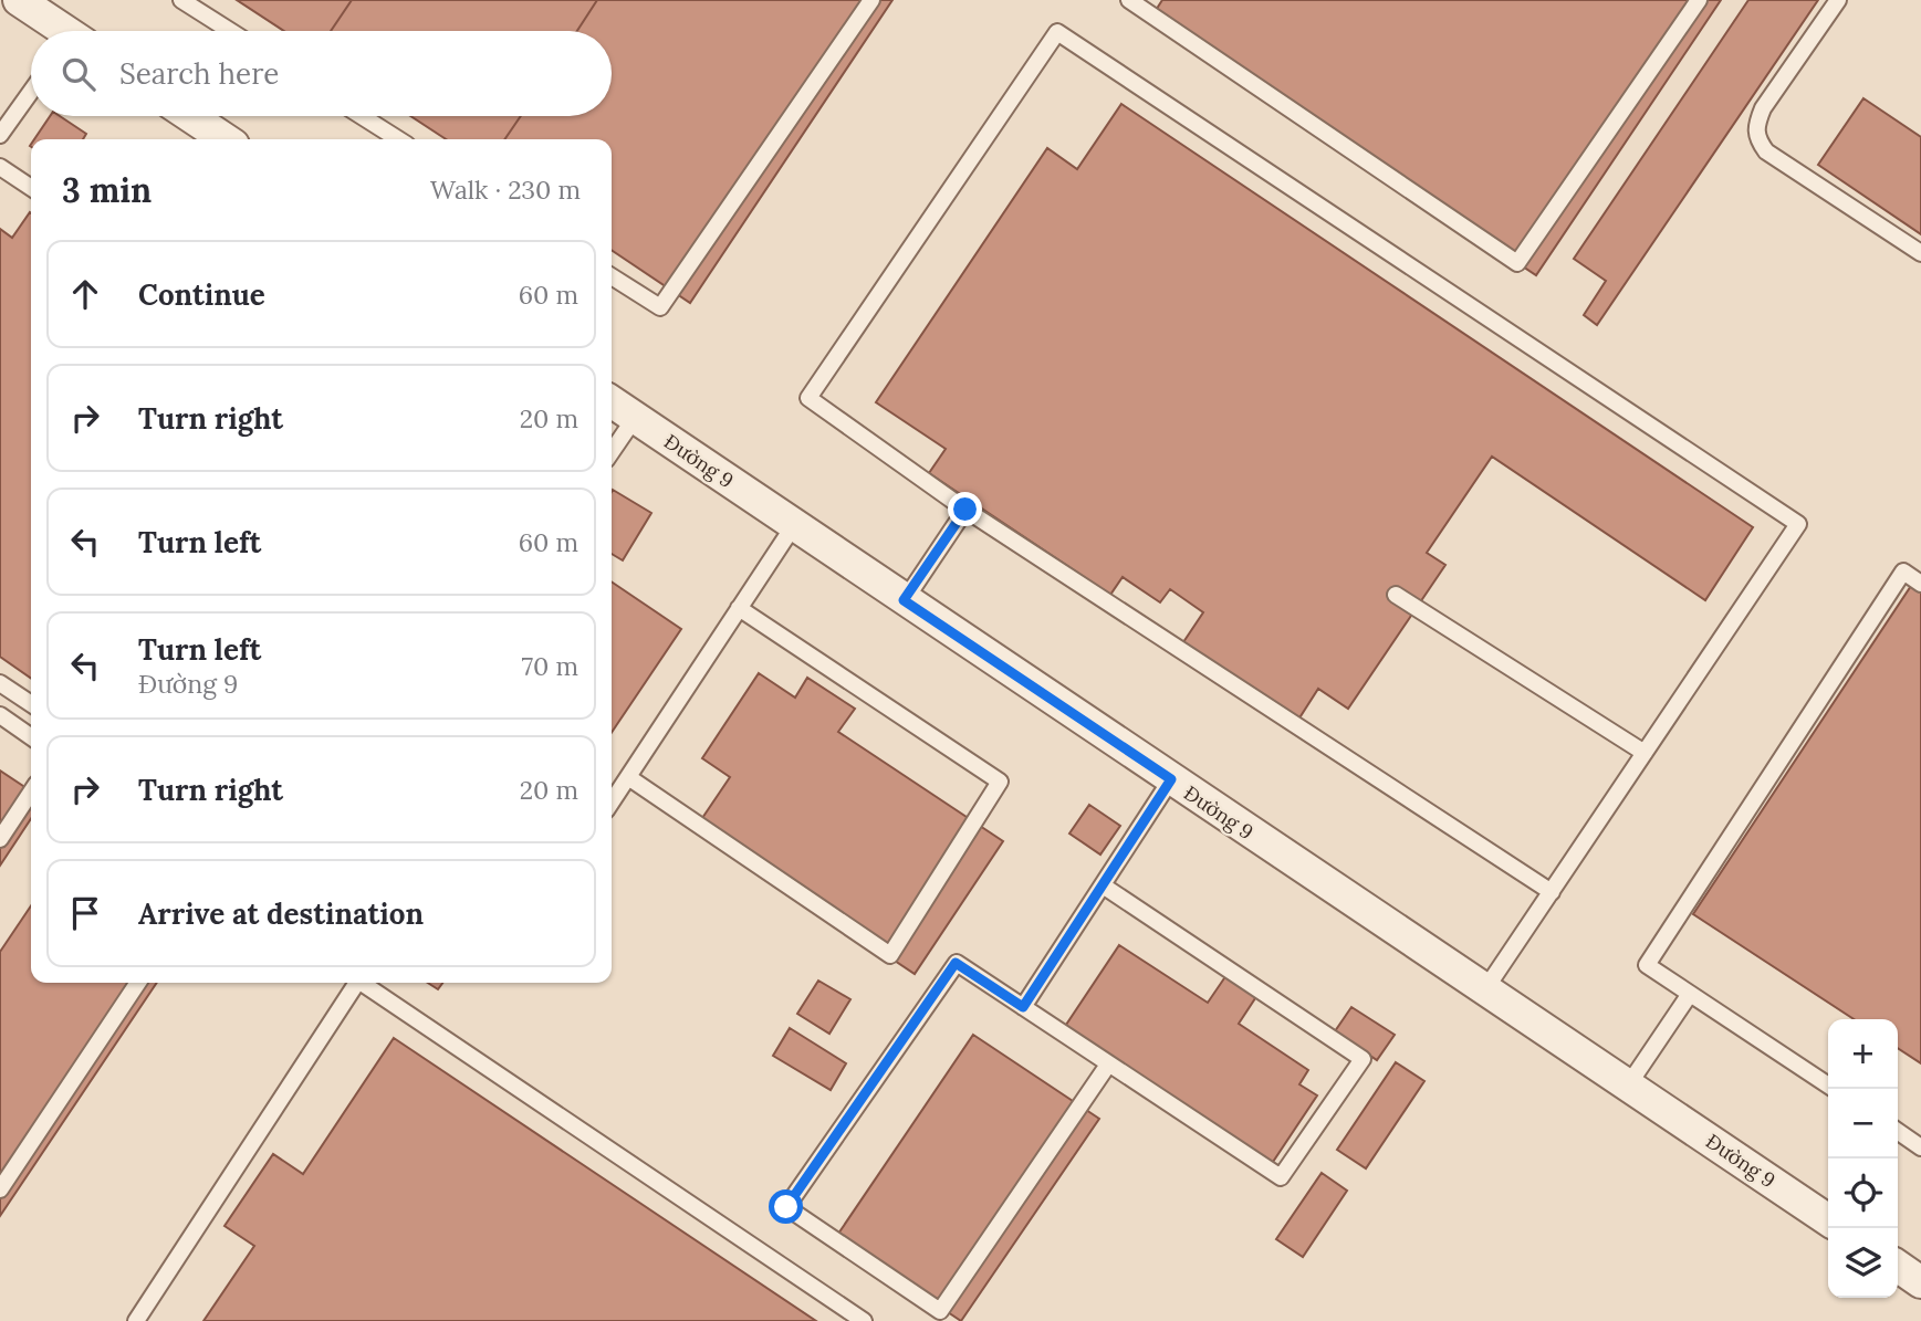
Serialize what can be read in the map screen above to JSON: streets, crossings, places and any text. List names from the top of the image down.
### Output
{
  "streets": {
    "street": ["Đường 9"]
  },
  "page": {
    "search": "Search here",
    "heading": ["3 min", "Walk · 230 m"],
    "list": [
      ["Continue", "60 m"],
      ["Turn right", "20 m"],
      ["Turn left", "60 m"],
      ["Turn left", "Đường 9", "70 m"],
      ["Turn right", "20 m"],
      "Arrive at destination"
    ],
    "map_buttons": ["+", "−"]
  }
}
